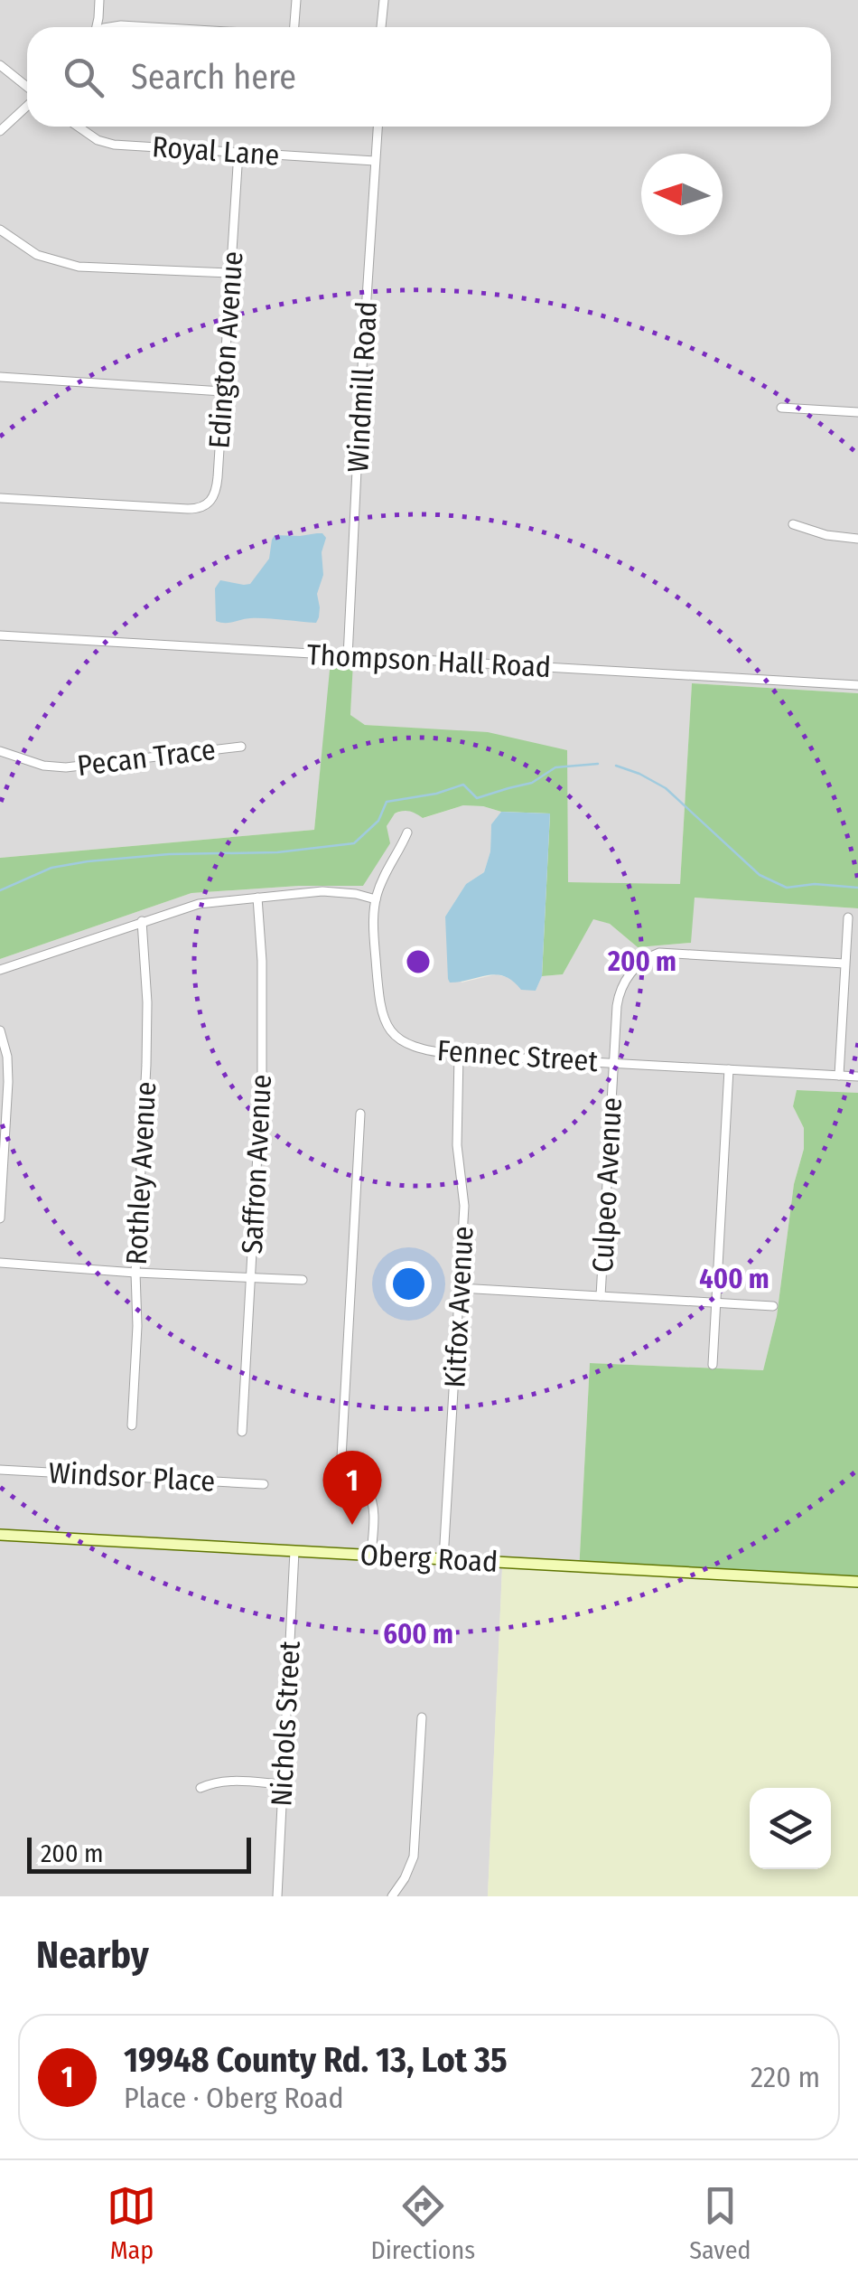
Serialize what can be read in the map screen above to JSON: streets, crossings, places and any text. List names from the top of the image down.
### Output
{
  "streets": {
    "street": [
      "Royal Lane",
      "Edington Avenue",
      "Windmill Road",
      "Thompson Hall Road",
      "Pecan Trace",
      "Fennec Street",
      "Saffron Avenue",
      "Rothley Avenue",
      "Culpeo Avenue",
      "Kitfox Avenue",
      "Windsor Place",
      "Oberg Road",
      "Nichols Street"
    ]
  },
  "crossings": [
    ["Royal Lane", "Edington Avenue"],
    ["Royal Lane", "Windmill Road"],
    ["Windmill Road", "Thompson Hall Road"],
    ["Fennec Street", "Culpeo Avenue"],
    ["Fennec Street", "Kitfox Avenue"],
    ["Kitfox Avenue", "Oberg Road"],
    ["Oberg Road", "Nichols Street"]
  ],
  "scale_bar": "200 m",
  "north": "left",
  "page": {
    "search": "Search here",
    "pins": "1",
    "scale": "200 m",
    "heading": "Nearby",
    "list": [
      {
        "mark": "1",
        "name": "19948 County Rd. 13, Lot 35",
        "note": "Place · Oberg Road",
        "value": "220 m"
      }
    ],
    "nav": ["Map", "Directions", "Saved"]
  },
  "rings": ["200 m", "400 m", "600 m"]
}
